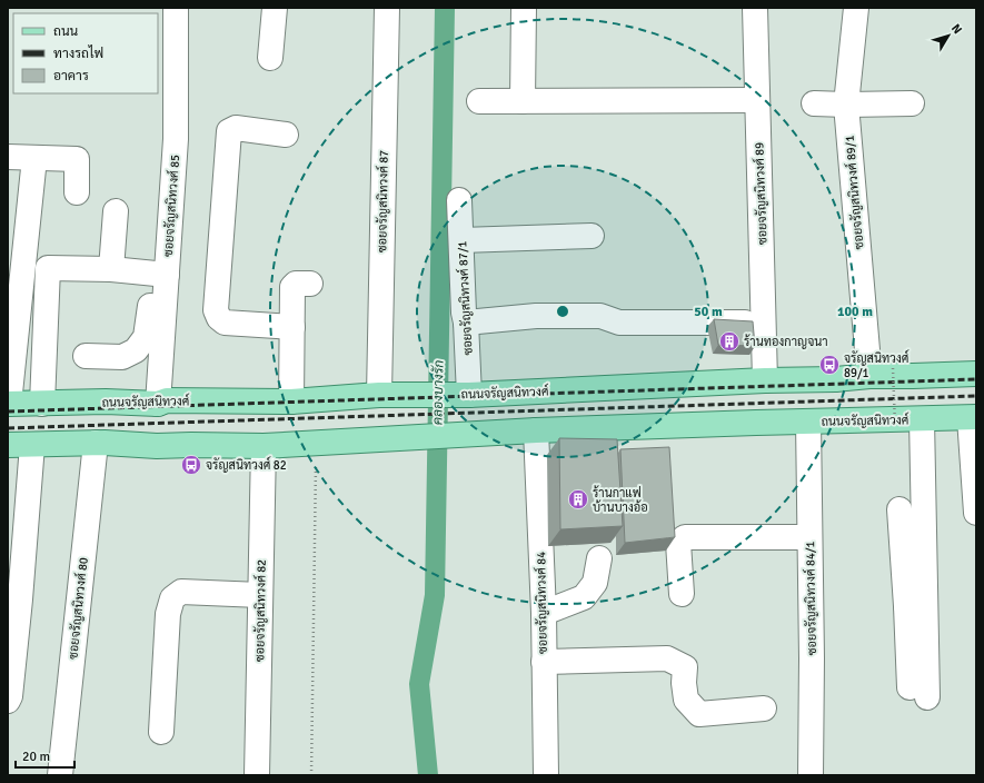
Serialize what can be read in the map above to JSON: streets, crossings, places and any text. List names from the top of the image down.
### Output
{
  "streets": {
    "main road": ["ถนนจรัญสนิทวงศ์"],
    "street": [
      "ซอยจรัญสนิทวงศ์ 89/1",
      "ซอยจรัญสนิทวงศ์ 89",
      "ซอยจรัญสนิทวงศ์ 87",
      "ซอยจรัญสนิทวงศ์ 85",
      "ซอยจรัญสนิทวงศ์ 87/1",
      "ซอยจรัญสนิทวงศ์ 84/1",
      "ซอยจรัญสนิทวงศ์ 84",
      "ซอยจรัญสนิทวงศ์ 80",
      "ซอยจรัญสนิทวงศ์ 82"
    ]
  },
  "crossings": [
    ["ซอยจรัญสนิทวงศ์ 89/1", "ถนนจรัญสนิทวงศ์"],
    ["ซอยจรัญสนิทวงศ์ 89", "ถนนจรัญสนิทวงศ์"],
    ["ซอยจรัญสนิทวงศ์ 87", "ถนนจรัญสนิทวงศ์"],
    ["ซอยจรัญสนิทวงศ์ 85", "ถนนจรัญสนิทวงศ์"],
    ["ซอยจรัญสนิทวงศ์ 87/1", "ถนนจรัญสนิทวงศ์"],
    ["ถนนจรัญสนิทวงศ์", "ซอยจรัญสนิทวงศ์ 84/1"],
    ["ถนนจรัญสนิทวงศ์", "ซอยจรัญสนิทวงศ์ 84"],
    ["ถนนจรัญสนิทวงศ์", "ซอยจรัญสนิทวงศ์ 80"],
    ["ถนนจรัญสนิทวงศ์", "ซอยจรัญสนิทวงศ์ 82"]
  ],
  "water": ["คลองบางรัก"],
  "places": {
    "building": ["ร้านทองกาญจนา", "ร้านกาแฟ บ้านบางอ้อ"],
    "bus stop": ["จรัญสนิทวงศ์ 89/1", "จรัญสนิทวงศ์ 82"]
  },
  "legend": ["ถนน", "ทางรถไฟ", "อาคาร"],
  "scale_bar": "20 m",
  "north": "top right",
  "rings": ["50 m", "100 m"]
}
